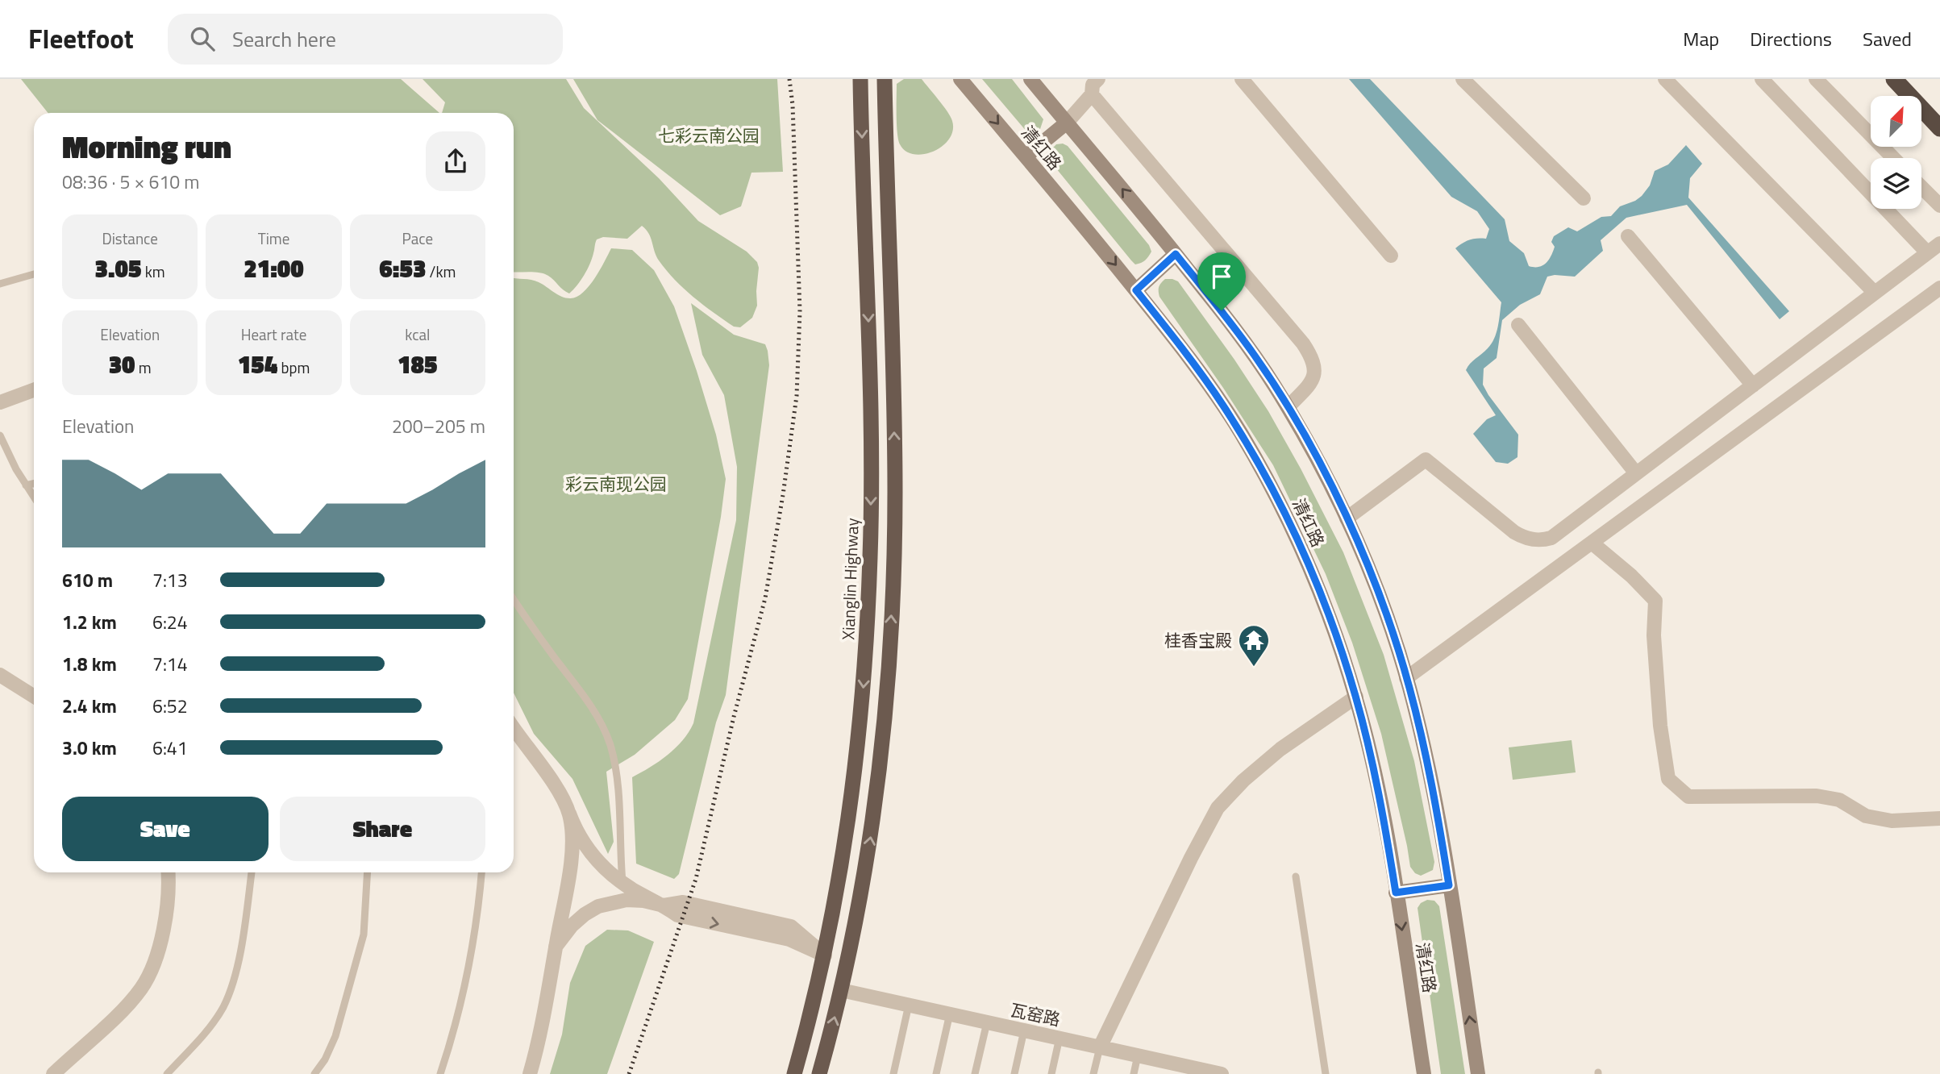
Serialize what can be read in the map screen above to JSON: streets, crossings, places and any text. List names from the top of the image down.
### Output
{
  "streets": {
    "highway": ["Xianglin Highway"],
    "main road": ["清红路"],
    "street": ["瓦窑路"]
  },
  "parks": ["七彩云南公园", "彩云南现公园"],
  "places": {
    "temple": ["桂香宝殿"]
  },
  "north": "top right",
  "page": {
    "header": "Fleetfoot",
    "search": "Search here",
    "nav": ["Map", "Directions", "Saved"],
    "heading": ["Morning run", "08:36 · 5 × 610 m"],
    "stats": [
      ["Distance", "3.05 km"],
      ["Time", "21:00"],
      ["Pace", "6:53 /km"],
      ["Elevation", "30 m"],
      ["Heart rate", "154 bpm"],
      ["kcal", "185"]
    ],
    "chart": ["Elevation", "200–205 m"],
    "list": [
      {
        "name": "610 m",
        "note": "7:13"
      },
      {
        "name": "1.2 km",
        "note": "6:24"
      },
      {
        "name": "1.8 km",
        "note": "7:14"
      },
      {
        "name": "2.4 km",
        "note": "6:52"
      },
      {
        "name": "3.0 km",
        "note": "6:41"
      }
    ],
    "buttons": ["Save", "Share"]
  }
}
